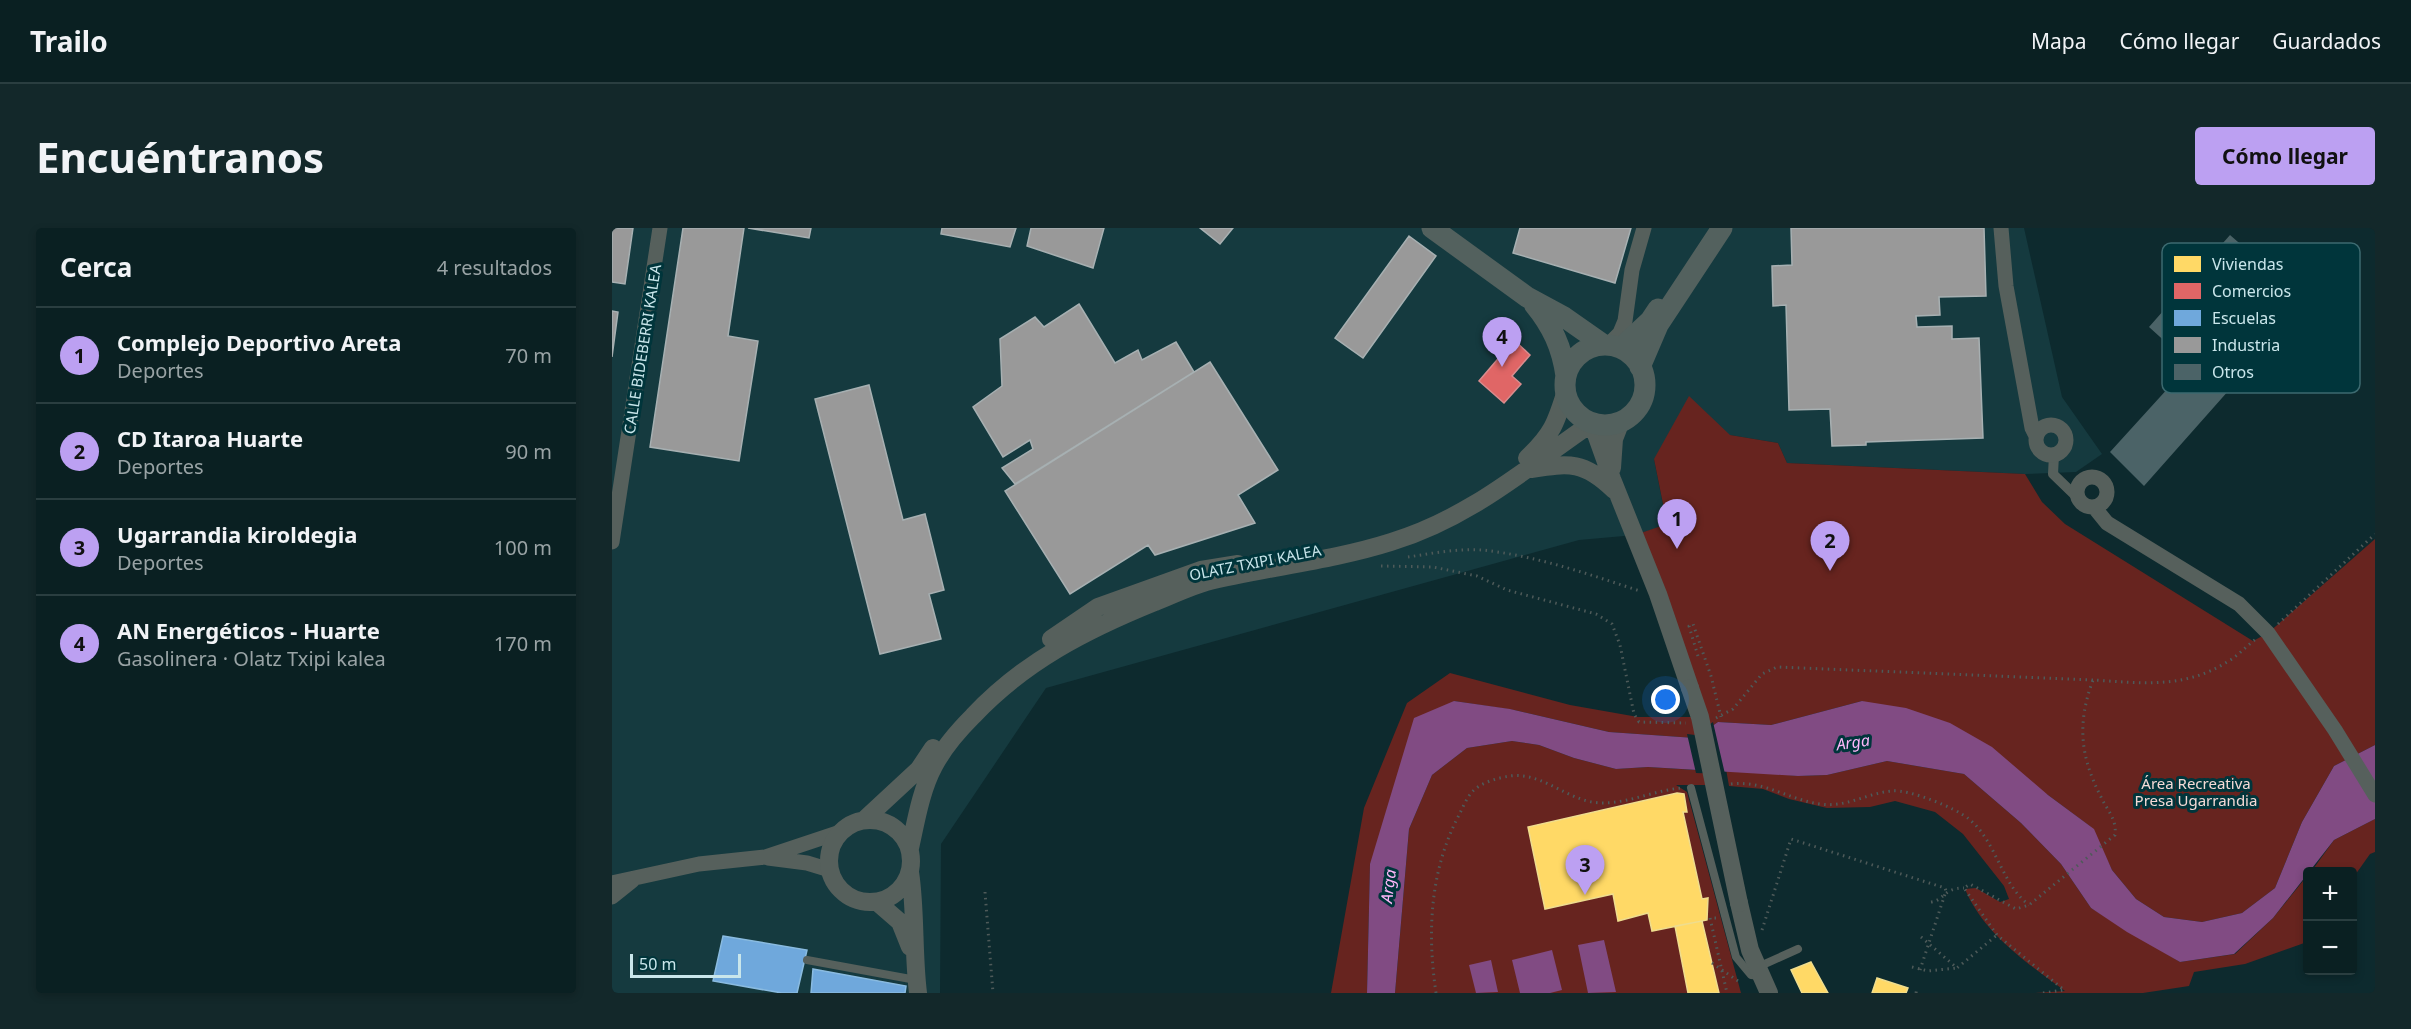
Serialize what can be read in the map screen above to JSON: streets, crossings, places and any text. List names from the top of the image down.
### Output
{
  "streets": {
    "street": ["CALLE BIDEBERRI KALEA", "OLATZ TXIPI KALEA"]
  },
  "water": ["Arga"],
  "parks": ["Área Recreativa Presa Ugarrandia"],
  "legend": [
    "Viviendas",
    "Comercios",
    "Escuelas",
    "Industria",
    "Otros"
  ],
  "scale_bar": "50 m",
  "page": {
    "header": "Trailo",
    "nav": ["Mapa", "Cómo llegar", "Guardados"],
    "buttons": "Cómo llegar",
    "title": "Encuéntranos",
    "heading": ["Cerca", "4 resultados"],
    "list": [
      {
        "mark": "1",
        "name": "Complejo Deportivo Areta",
        "note": "Deportes",
        "value": "70 m"
      },
      {
        "mark": "2",
        "name": "CD Itaroa Huarte",
        "note": "Deportes",
        "value": "90 m"
      },
      {
        "mark": "3",
        "name": "Ugarrandia kiroldegia",
        "note": "Deportes",
        "value": "100 m"
      },
      {
        "mark": "4",
        "name": "AN Energéticos - Huarte",
        "note": "Gasolinera · Olatz Txipi kalea",
        "value": "170 m"
      }
    ],
    "pins": [
      "4",
      "1",
      "2",
      "3"
    ],
    "map_buttons": ["+", "−"],
    "scale": "50 m"
  }
}
